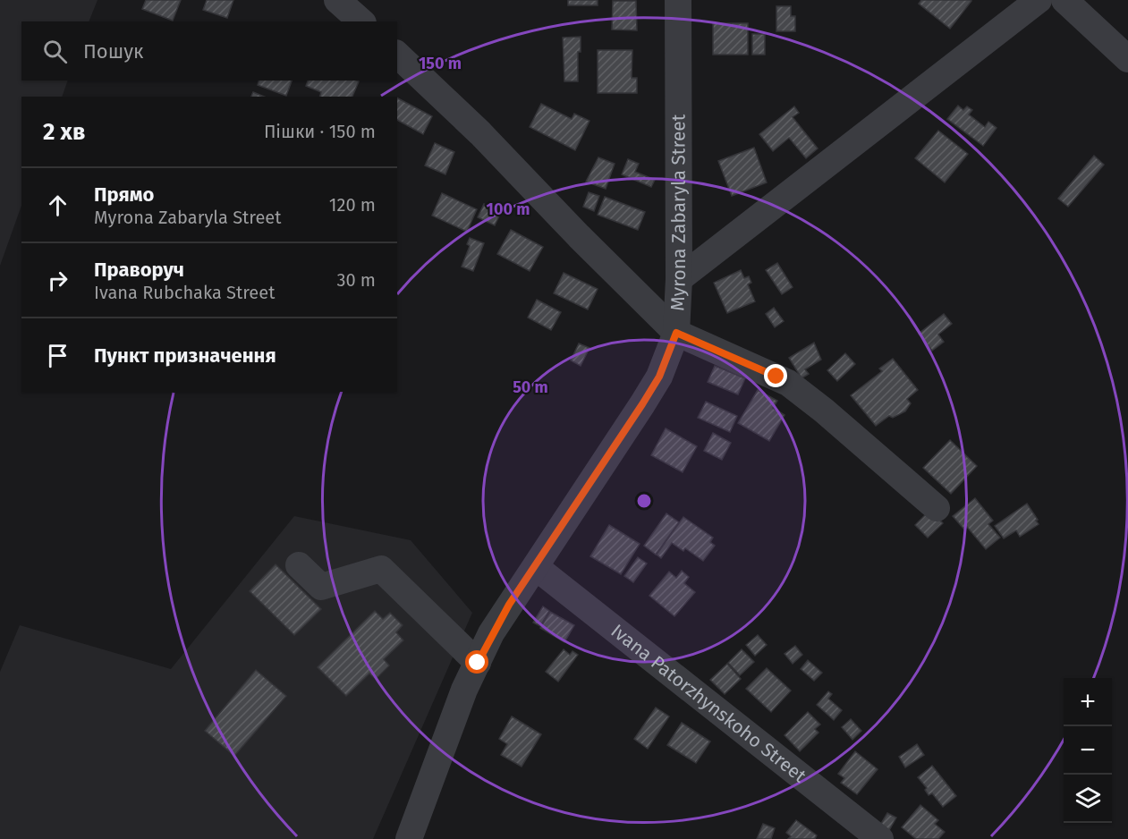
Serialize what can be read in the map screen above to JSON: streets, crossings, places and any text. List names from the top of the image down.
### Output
{
  "streets": {
    "street": ["Myrona Zabaryla Street", "Ivana Patorzhynskoho Street"]
  },
  "crossings": [
    ["Myrona Zabaryla Street", "Ivana Patorzhynskoho Street"]
  ],
  "page": {
    "search": "Пошук",
    "heading": ["2 хв", "Пішки · 150 m"],
    "list": [
      ["Прямо", "Myrona Zabaryla Street", "120 m"],
      ["Праворуч", "Ivana Rubchaka Street", "30 m"],
      "Пункт призначення"
    ],
    "map_buttons": ["+", "−"]
  },
  "rings": ["150 m", "100 m", "50 m"]
}
